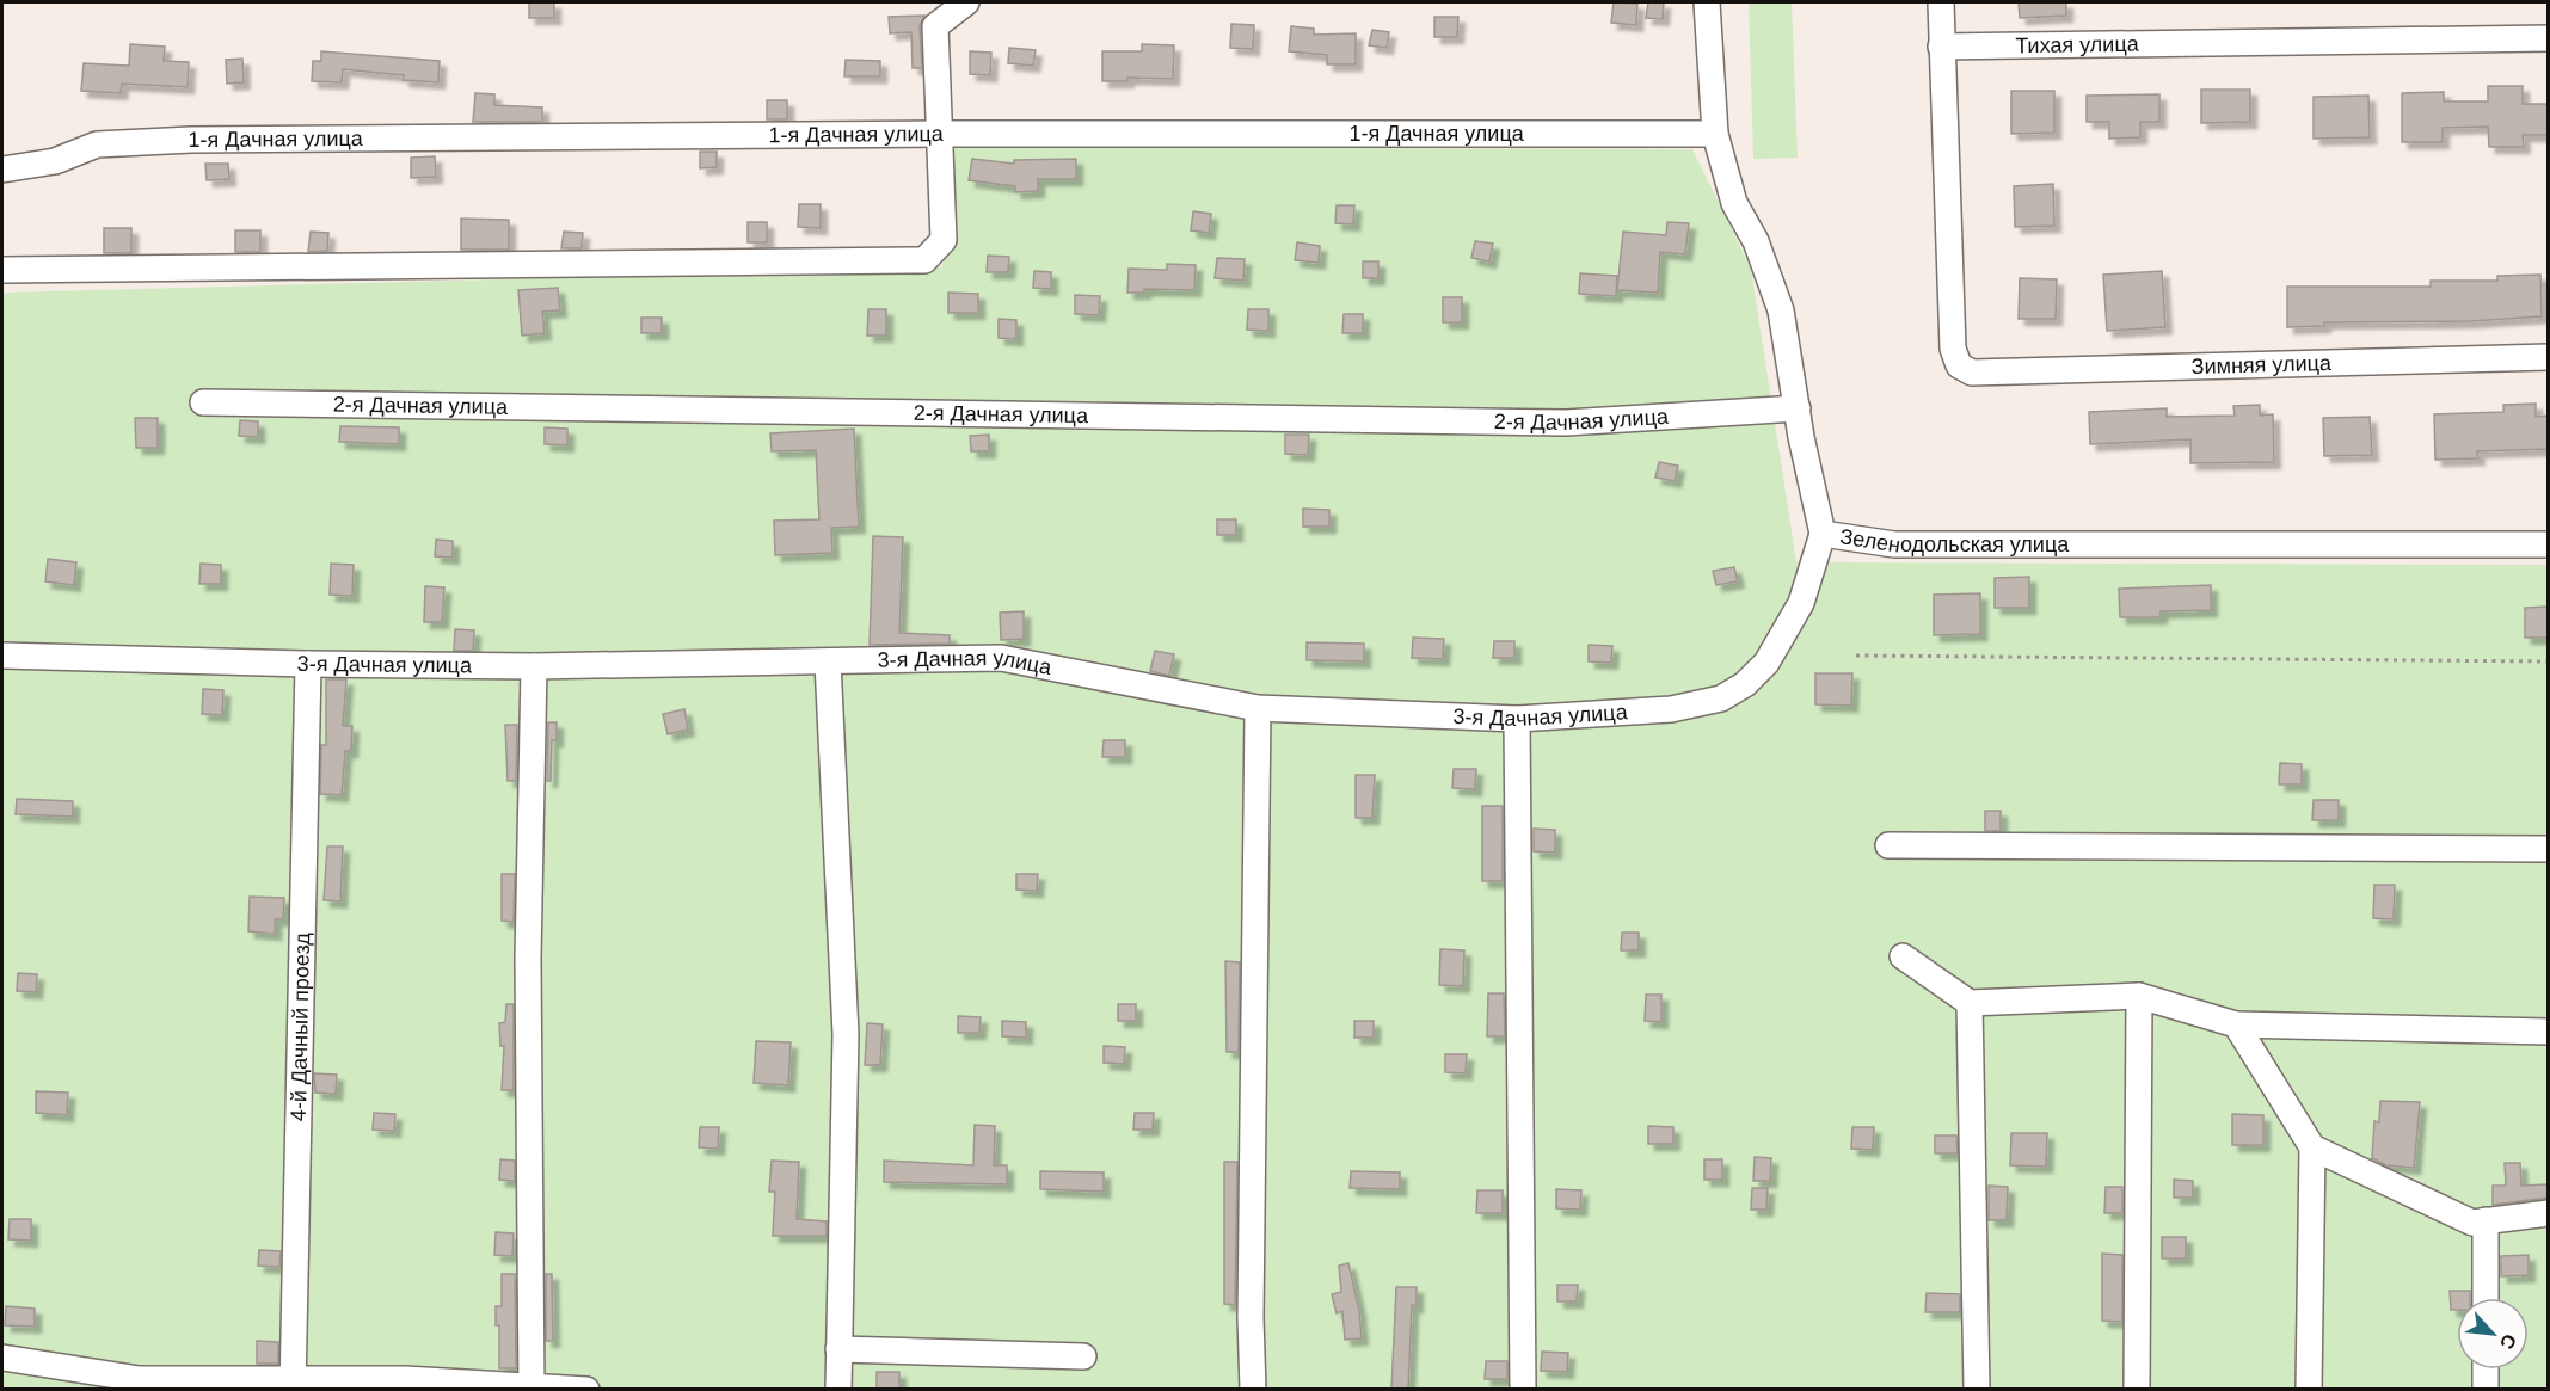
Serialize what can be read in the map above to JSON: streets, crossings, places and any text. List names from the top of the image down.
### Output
{
  "streets": {
    "street": [
      "Тихая улица",
      "1-я Дачная улица",
      "Зимняя улица",
      "2-я Дачная улица",
      "Зеленодольская улица",
      "3-я Дачная улица",
      "4-й Дачный проезд"
    ]
  },
  "crossings": [
    ["Тихая улица", "Зимняя улица"],
    ["1-я Дачная улица", "Зеленодольская улица"],
    ["2-я Дачная улица", "Зеленодольская улица"],
    ["Зеленодольская улица", "3-я Дачная улица"],
    ["3-я Дачная улица", "4-й Дачный проезд"]
  ],
  "north": "bottom right"
}
